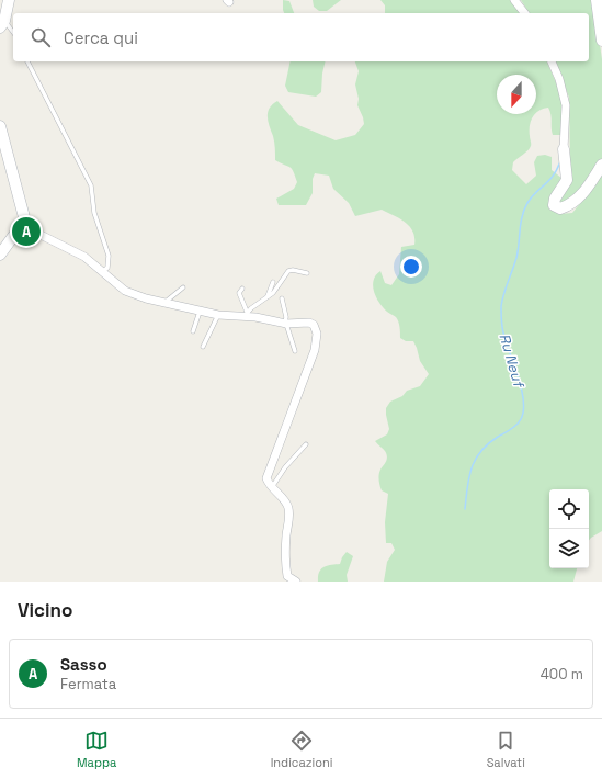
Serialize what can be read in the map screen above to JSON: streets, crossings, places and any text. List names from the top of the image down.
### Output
{
  "water": ["Ru Neuf"],
  "north": "bottom",
  "page": {
    "search": "Cerca qui",
    "pins": "A",
    "heading": "Vicino",
    "list": [
      {
        "mark": "A",
        "name": "Sasso",
        "note": "Fermata",
        "value": "400 m"
      }
    ],
    "nav": ["Mappa", "Indicazioni", "Salvati"]
  }
}
